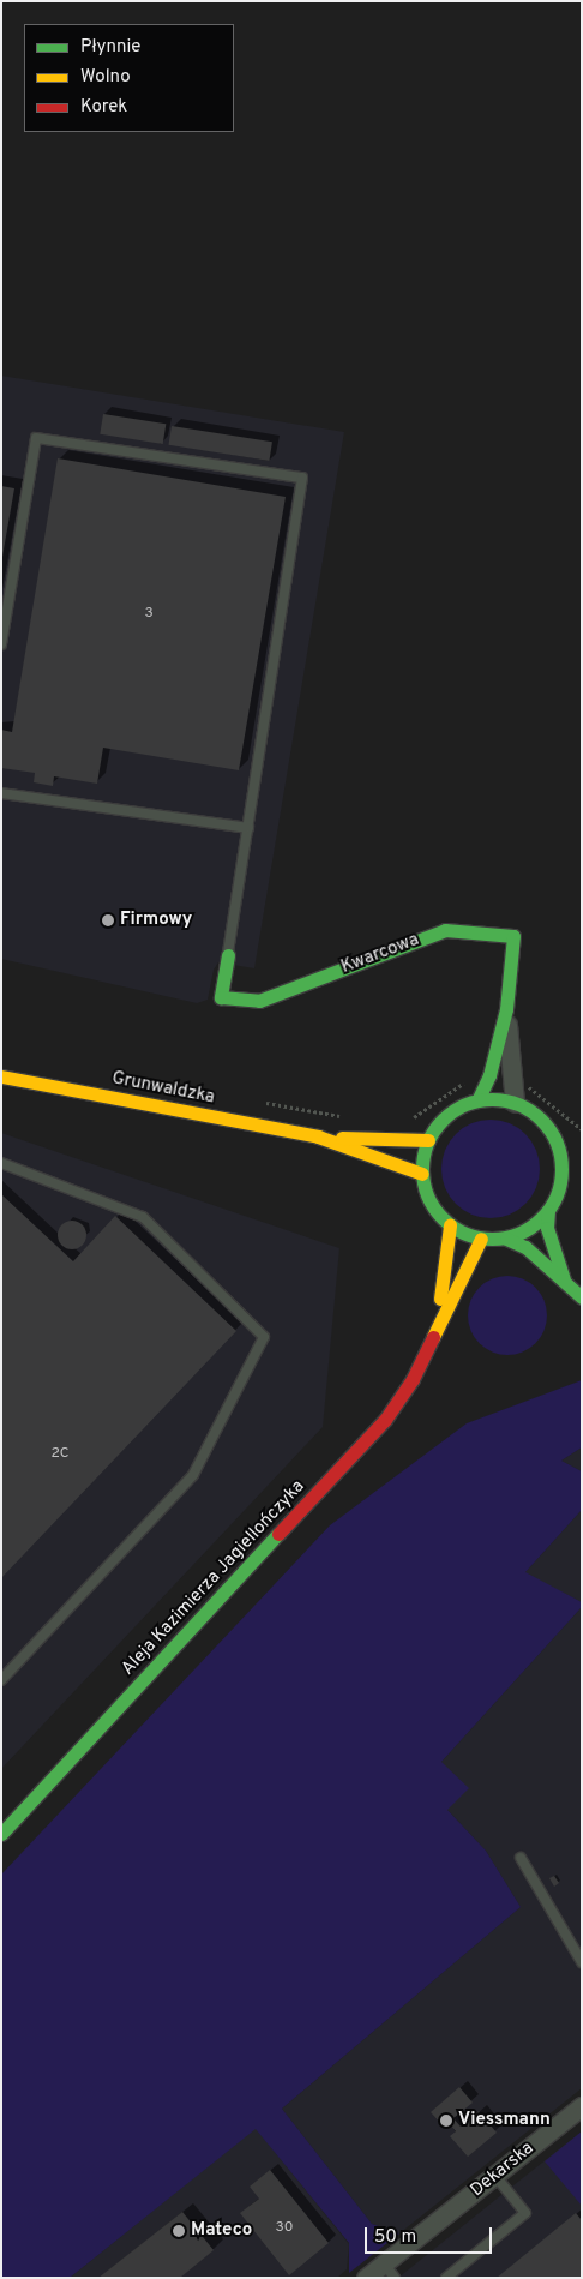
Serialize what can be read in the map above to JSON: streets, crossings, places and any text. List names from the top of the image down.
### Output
{
  "streets": {
    "main road": ["Kwarcowa", "Grunwaldzka", "Aleja Kazimierza Jagiellończyka"],
    "street": ["Dekarska"]
  },
  "crossings": [
    ["Kwarcowa", "Grunwaldzka"],
    ["Kwarcowa", "Aleja Kazimierza Jagiellończyka"],
    ["Grunwaldzka", "Aleja Kazimierza Jagiellończyka"]
  ],
  "places": ["Firmowy", "Viessmann", "Mateco"],
  "house_numbers": ["3", "2C", "30"],
  "legend": ["Płynnie", "Wolno", "Korek"],
  "scale_bar": "50 m"
}
